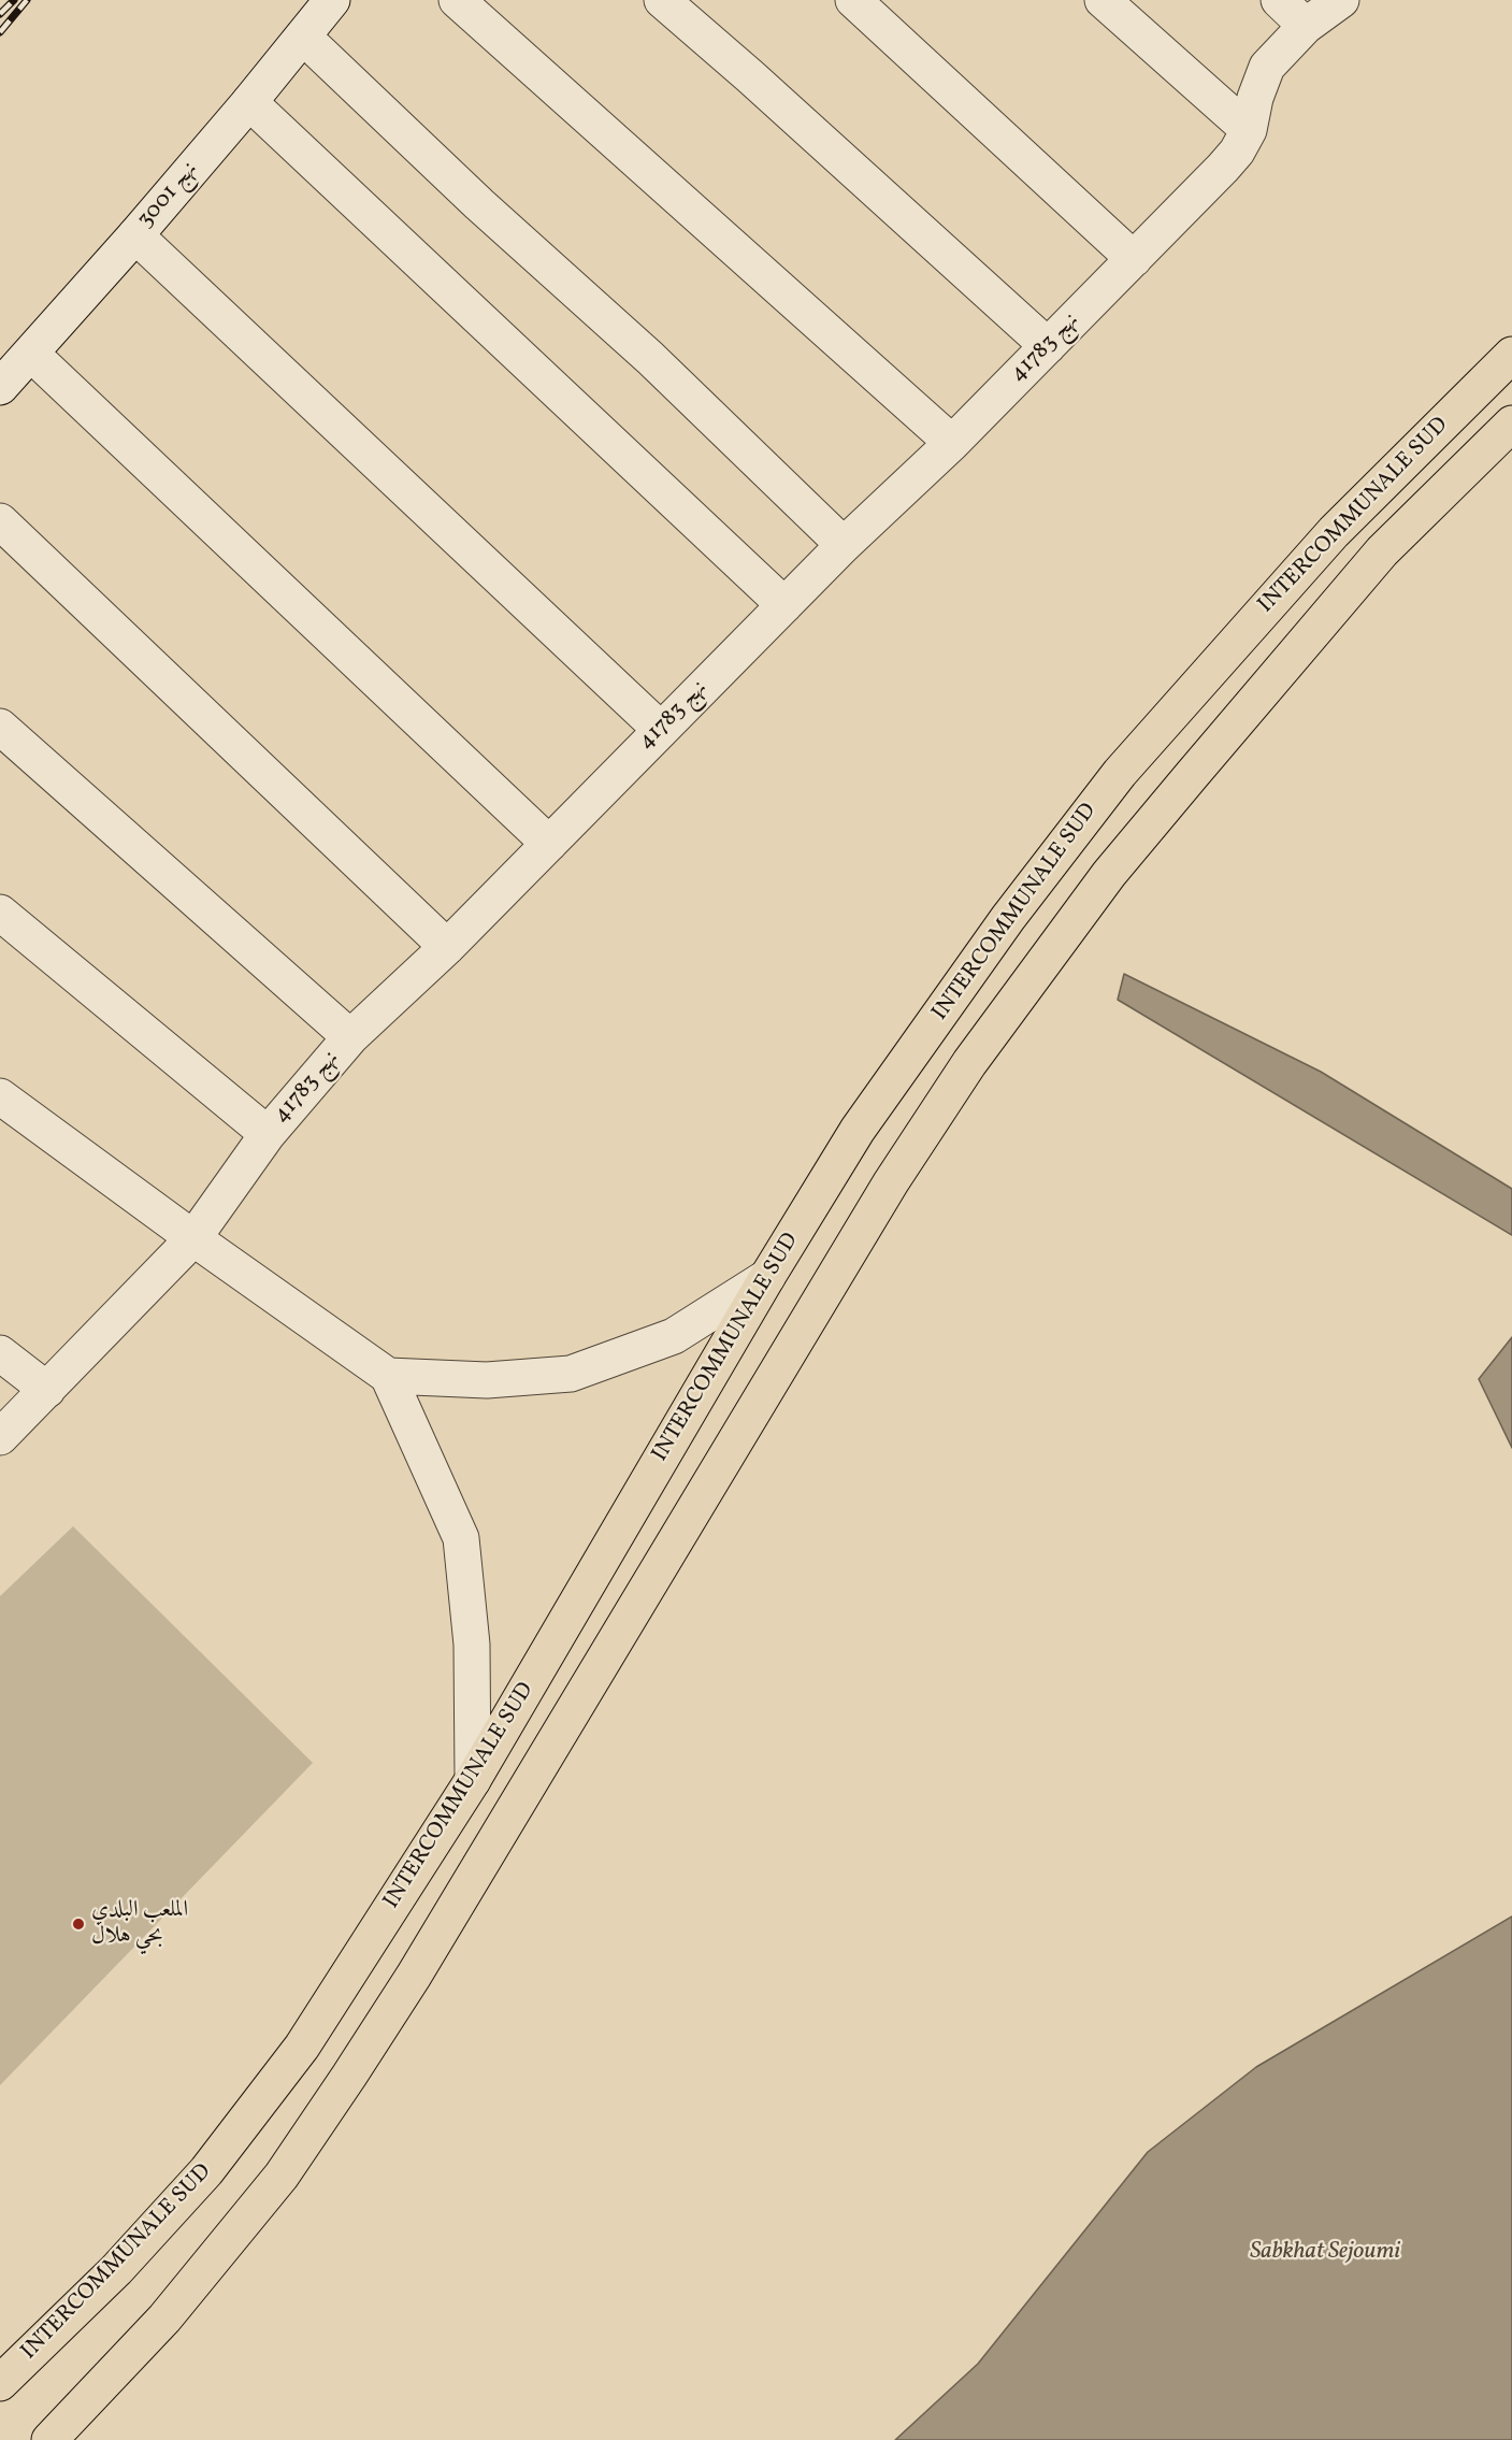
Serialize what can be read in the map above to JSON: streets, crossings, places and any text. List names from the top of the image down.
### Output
{
  "streets": {
    "highway": ["INTERCOMMUNALE SUD"],
    "street": ["نهج 3001", "نهج 41783"]
  },
  "water": ["Sabkhat Sejoumi"],
  "places": ["الملعب البلدي بحي هلال"]
}
